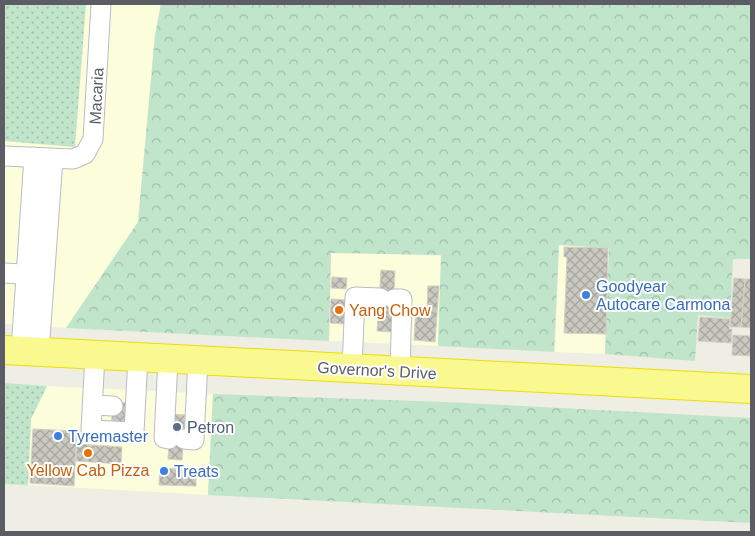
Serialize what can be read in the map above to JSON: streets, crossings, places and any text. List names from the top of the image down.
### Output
{
  "streets": {
    "highway": ["Governor's Drive"],
    "lane": ["Macaria"]
  },
  "places": [
    "Goodyear Autocare Carmona",
    "Yang Chow",
    "Petron",
    "Tyremaster",
    "Yellow Cab Pizza",
    "Treats"
  ]
}
